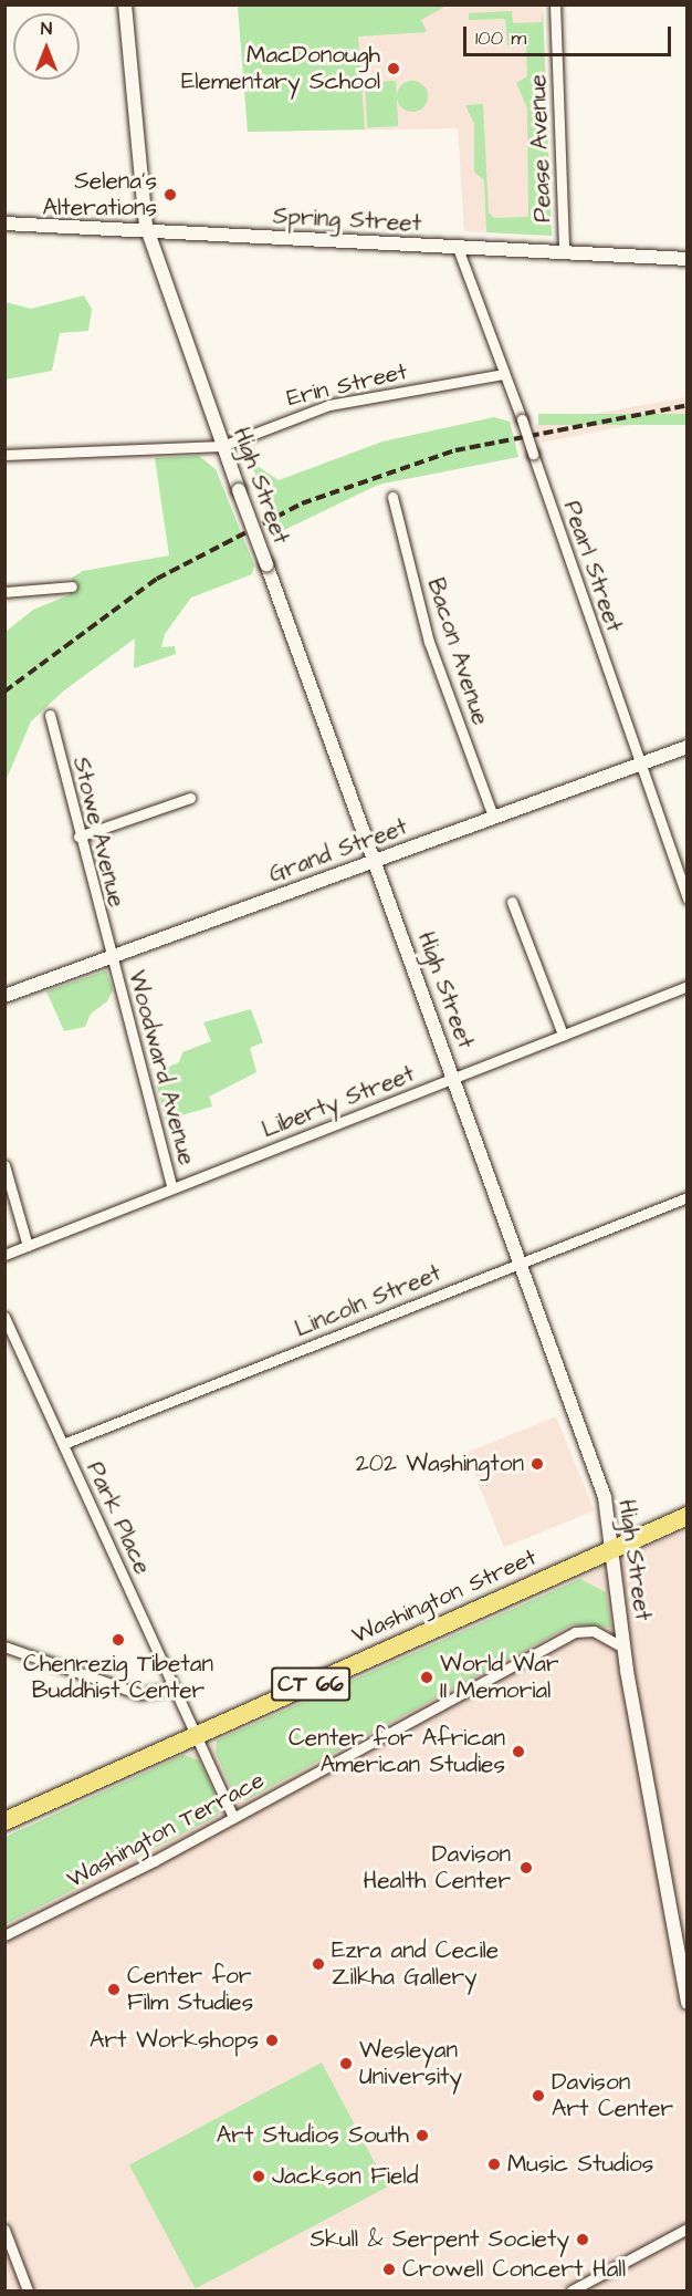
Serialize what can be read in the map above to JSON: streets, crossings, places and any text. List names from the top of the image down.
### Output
{
  "streets": {
    "highway": ["Washington Street", "CT 66"],
    "street": [
      "Pease Avenue",
      "Spring Street",
      "Erin Street",
      "High Street",
      "Pearl Street",
      "Bacon Avenue",
      "Stowe Avenue",
      "Grand Street",
      "Woodward Avenue",
      "Liberty Street",
      "Lincoln Street",
      "Park Place",
      "Washington Terrace"
    ]
  },
  "crossings": [
    ["Pease Avenue", "Spring Street"],
    ["Spring Street", "High Street"],
    ["Spring Street", "Pearl Street"],
    ["Erin Street", "High Street"],
    ["Erin Street", "Pearl Street"],
    ["High Street", "Grand Street"],
    ["High Street", "Liberty Street"],
    ["High Street", "Lincoln Street"],
    ["High Street", "Washington Street"],
    ["High Street", "Washington Terrace"],
    ["Pearl Street", "Grand Street"],
    ["Bacon Avenue", "Grand Street"],
    ["Stowe Avenue", "Grand Street"],
    ["Stowe Avenue", "Woodward Avenue"],
    ["Grand Street", "Woodward Avenue"],
    ["Woodward Avenue", "Liberty Street"],
    ["Lincoln Street", "Park Place"],
    ["Park Place", "Washington Street"],
    ["Park Place", "Washington Terrace"]
  ],
  "places": [
    "MacDonough Elementary School",
    "Selena's Alterations",
    "202 Washington",
    "Chenrezig Tibetan Buddhist Center",
    "World War II Memorial",
    "Center for African American Studies",
    "Davison Health Center",
    "Ezra and Cecile Zilkha Gallery",
    "Center for Film Studies",
    "Art Workshops",
    "Wesleyan University",
    "Davison Art Center",
    "Art Studios South",
    "Music Studios",
    "Jackson Field",
    "Skull & Serpent Society",
    "Crowell Concert Hall"
  ],
  "scale_bar": "100 m",
  "north": "top"
}
